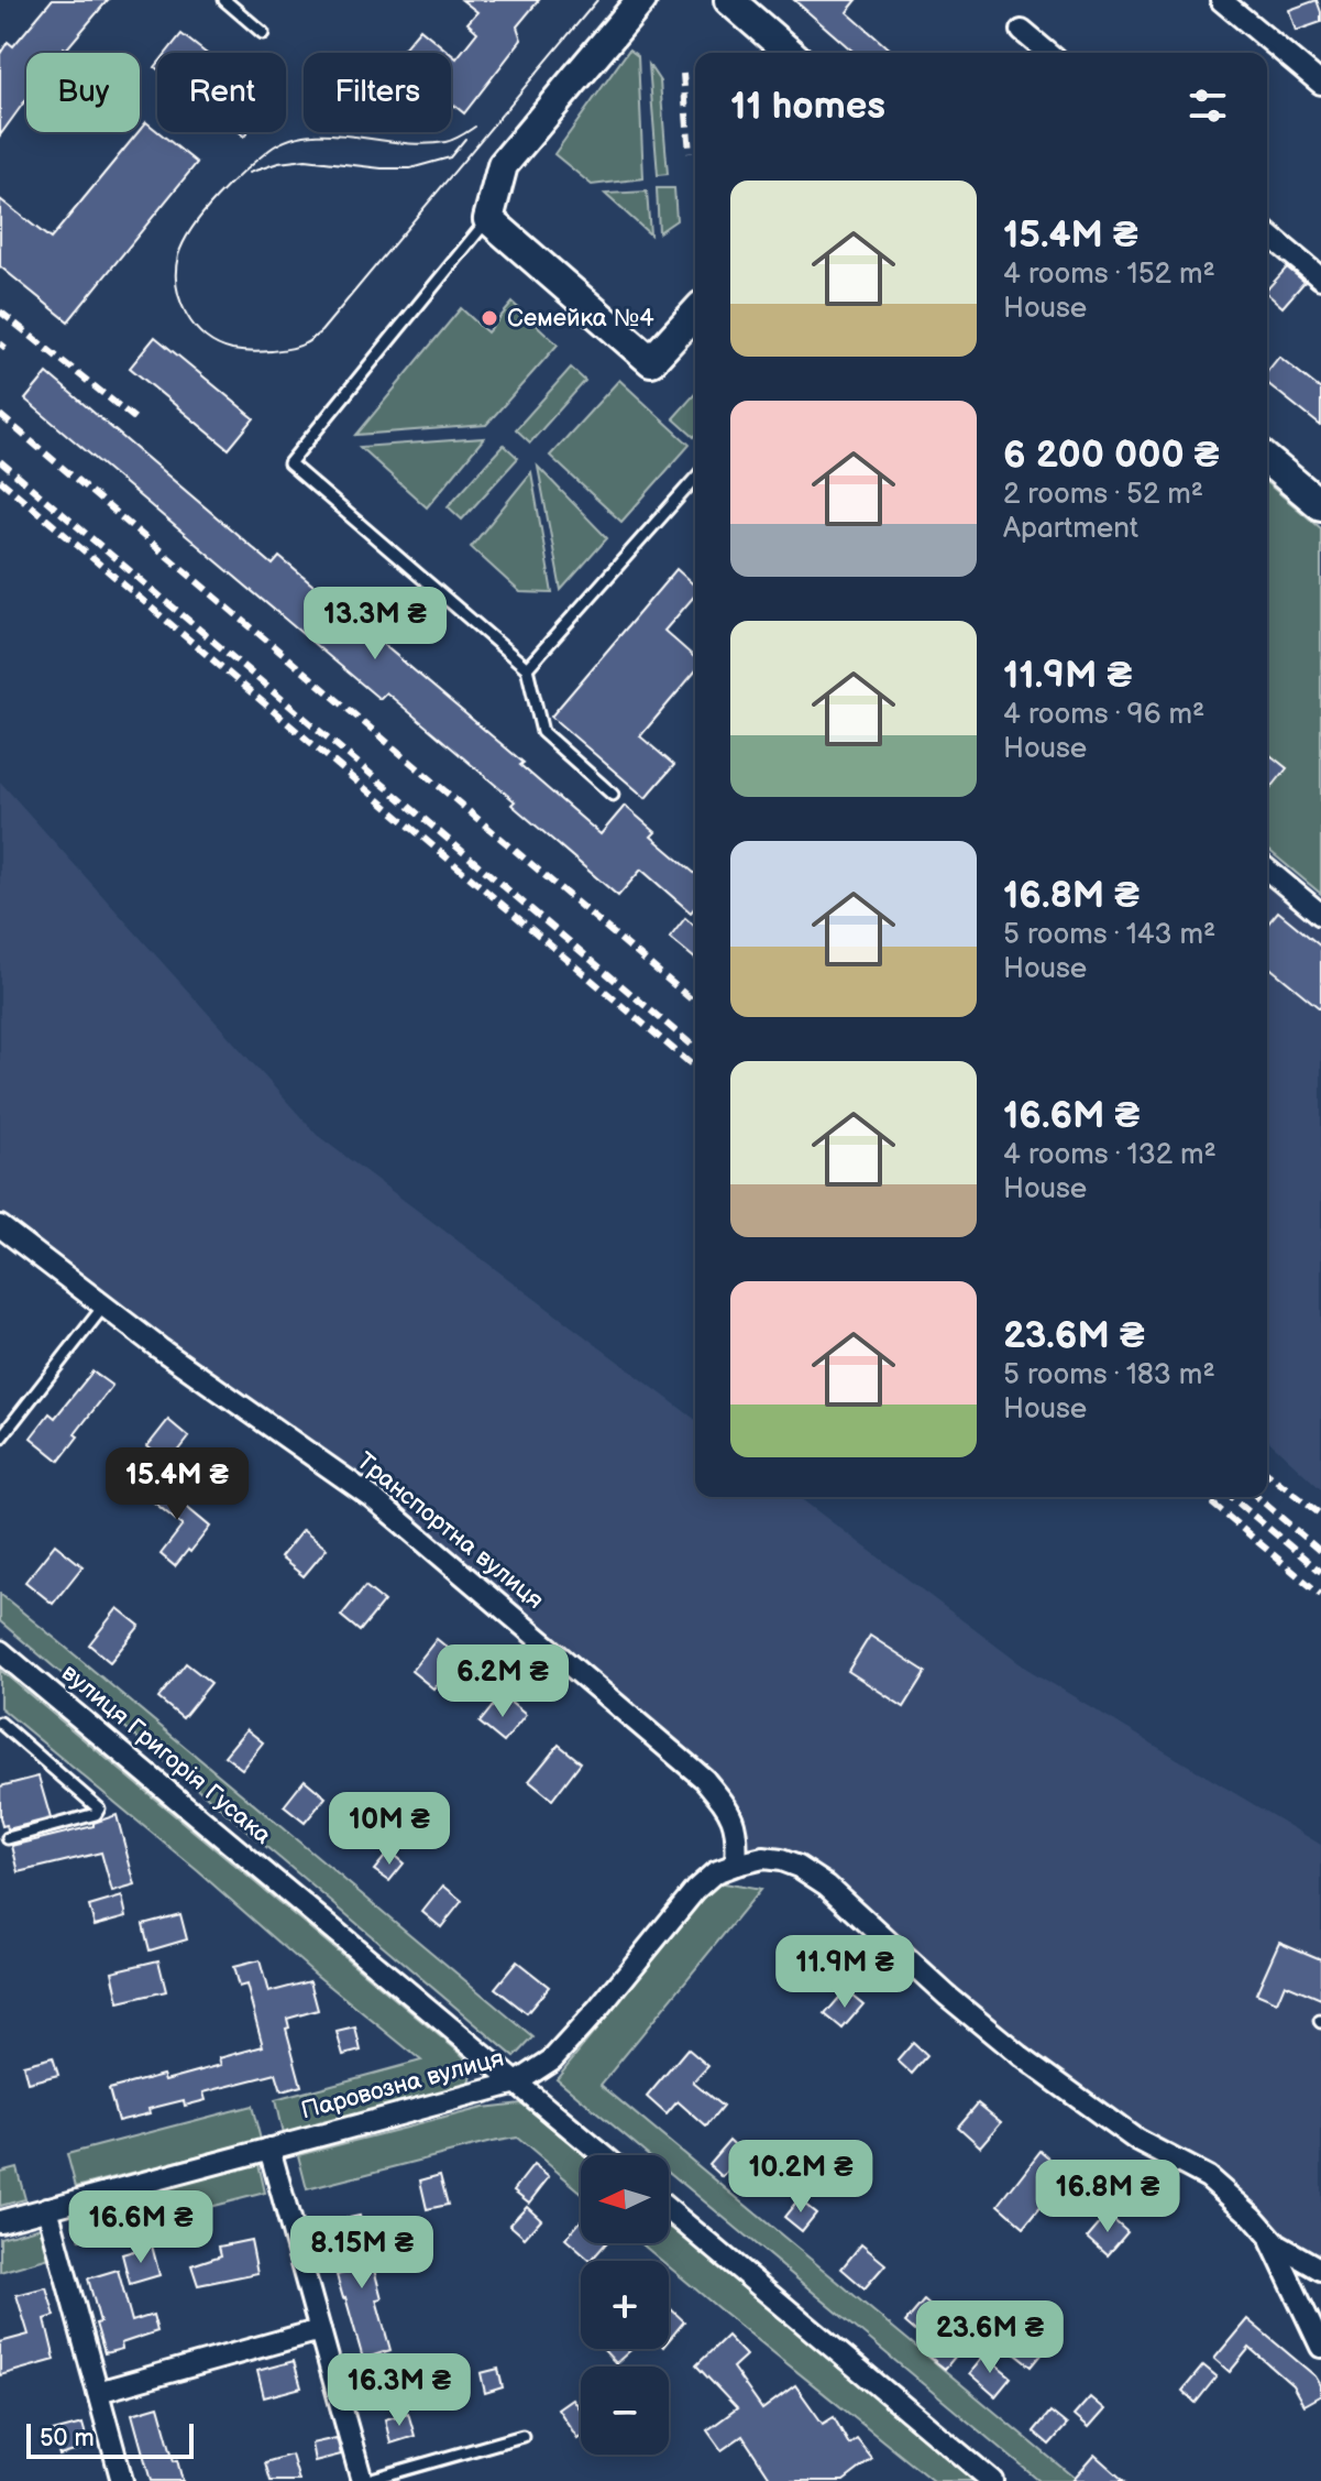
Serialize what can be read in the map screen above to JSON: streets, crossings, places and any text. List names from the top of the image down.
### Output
{
  "streets": {
    "street": ["Транспортна вулиця", "вулиця Григорія Гусака", "Паровозна вулиця"]
  },
  "crossings": [
    ["Транспортна вулиця", "Паровозна вулиця"],
    ["вулиця Григорія Гусака", "Паровозна вулиця"]
  ],
  "places": ["Семейка №4"],
  "scale_bar": "50 m",
  "north": "left",
  "page": {
    "chip": ["Buy", "Rent", "Filters"],
    "heading": "11 homes",
    "list": [
      {
        "name": "15.4M ₴",
        "note": "4 rooms · 152 m² · House"
      },
      {
        "name": "6 200 000 ₴",
        "note": "2 rooms · 52 m² · Apartment"
      },
      {
        "name": "11.9M ₴",
        "note": "4 rooms · 96 m² · House"
      },
      {
        "name": "16.8M ₴",
        "note": "5 rooms · 143 m² · House"
      },
      {
        "name": "16.6M ₴",
        "note": "4 rooms · 132 m² · House"
      },
      {
        "name": "23.6M ₴",
        "note": "5 rooms · 183 m² · House"
      }
    ],
    "price": [
      "13.3M ₴",
      "15.4M ₴",
      "6.2M ₴",
      "10M ₴",
      "11.9M ₴",
      "10.2M ₴",
      "16.8M ₴",
      "16.6M ₴",
      "8.15M ₴",
      "23.6M ₴",
      "16.3M ₴"
    ],
    "map_buttons": ["+", "−"],
    "scale": "50 m"
  }
}
